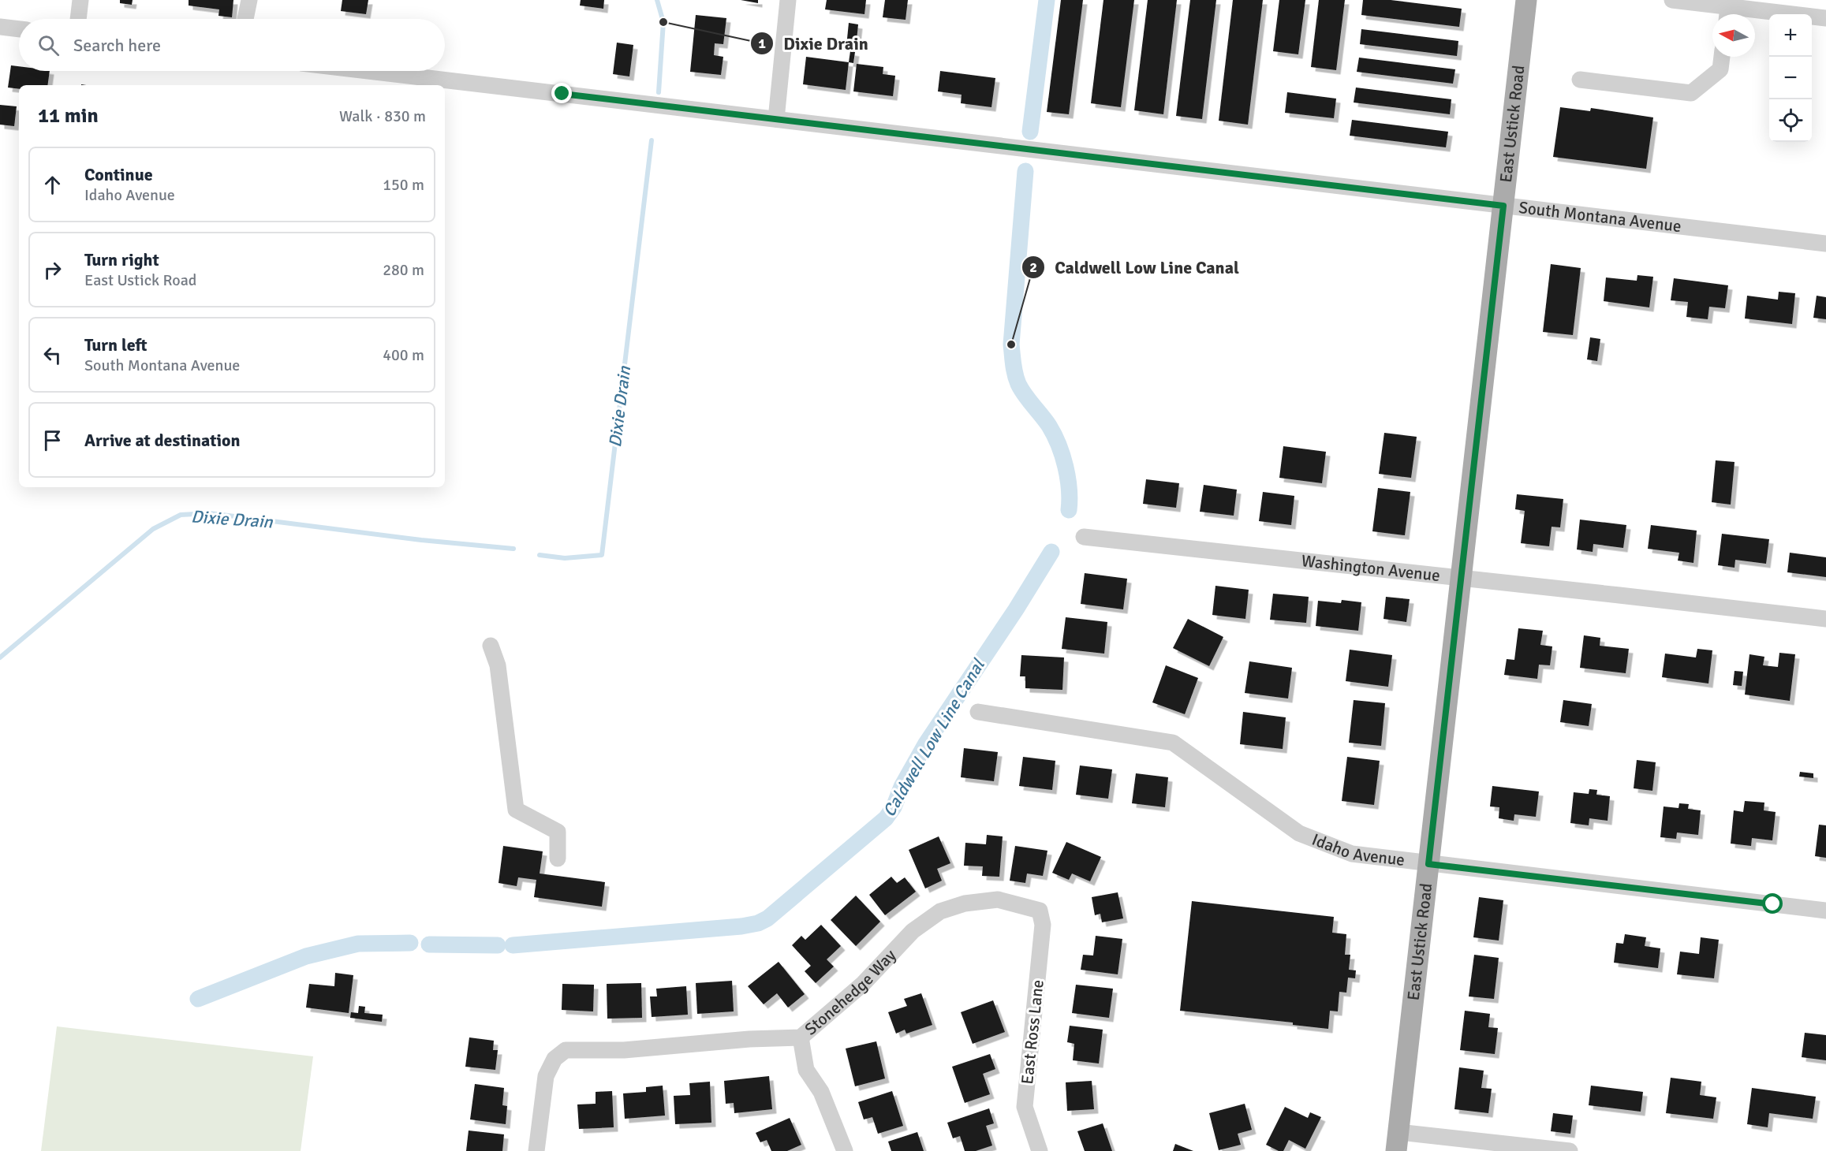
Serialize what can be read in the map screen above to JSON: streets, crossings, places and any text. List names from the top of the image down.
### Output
{
  "streets": {
    "main road": ["East Ustick Road"],
    "street": [
      "South Montana Avenue",
      "Washington Avenue",
      "Idaho Avenue",
      "Stonehedge Way",
      "East Ross Lane"
    ]
  },
  "crossings": [
    ["East Ustick Road", "South Montana Avenue"],
    ["East Ustick Road", "Washington Avenue"],
    ["East Ustick Road", "Idaho Avenue"],
    ["Stonehedge Way", "East Ross Lane"]
  ],
  "water": ["Dixie Drain", "Caldwell Low Line Canal"],
  "places": ["Dixie Drain", "Caldwell Low Line Canal"],
  "north": "left",
  "page": {
    "map_buttons": ["+", "−"],
    "search": "Search here",
    "heading": ["11 min", "Walk · 830 m"],
    "list": [
      ["Continue", "Idaho Avenue", "150 m"],
      ["Turn right", "East Ustick Road", "280 m"],
      ["Turn left", "South Montana Avenue", "400 m"],
      "Arrive at destination"
    ]
  }
}
